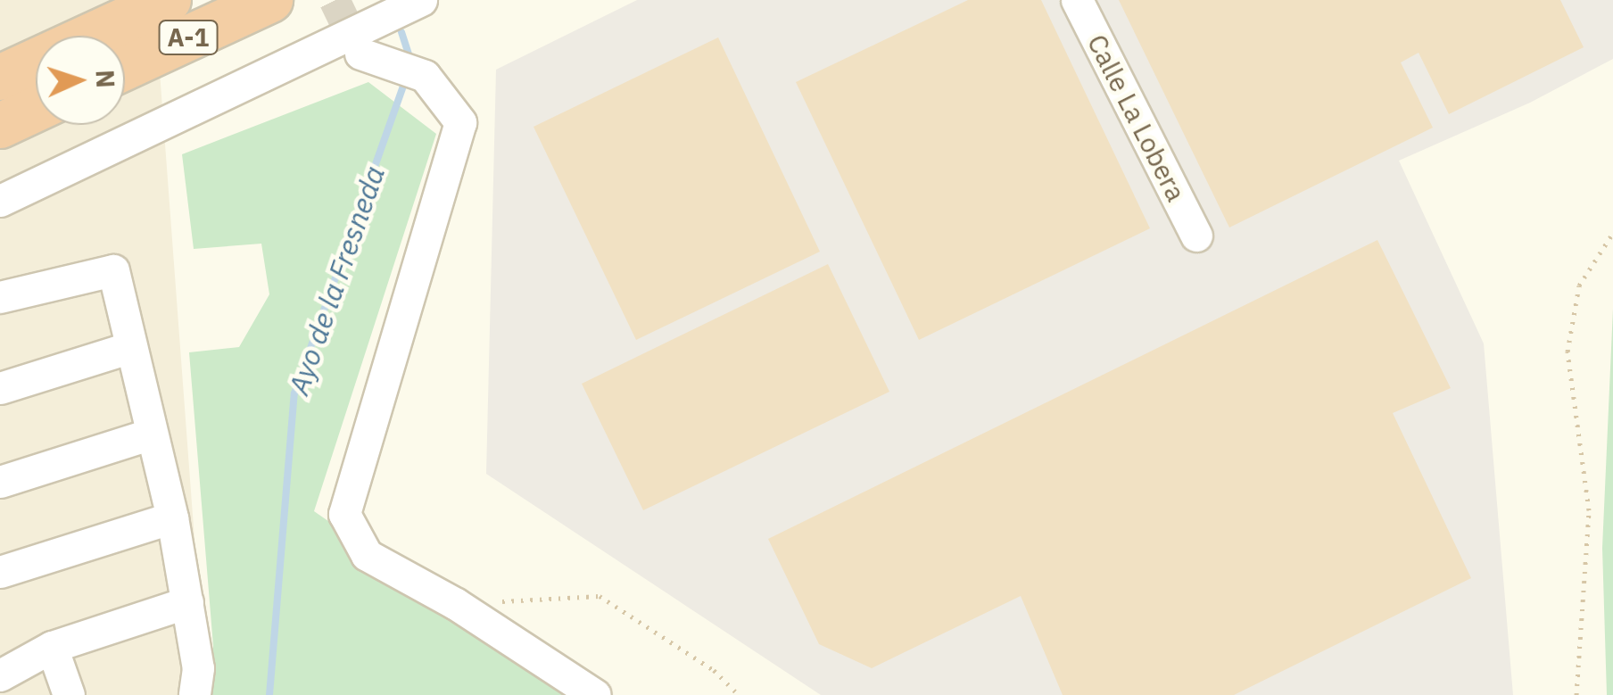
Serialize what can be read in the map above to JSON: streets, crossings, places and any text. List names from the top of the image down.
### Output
{
  "streets": {
    "highway": ["A-1"],
    "street": ["Calle La Lobera"]
  },
  "water": ["Ayo de la Fresneda"],
  "north": "right"
}
